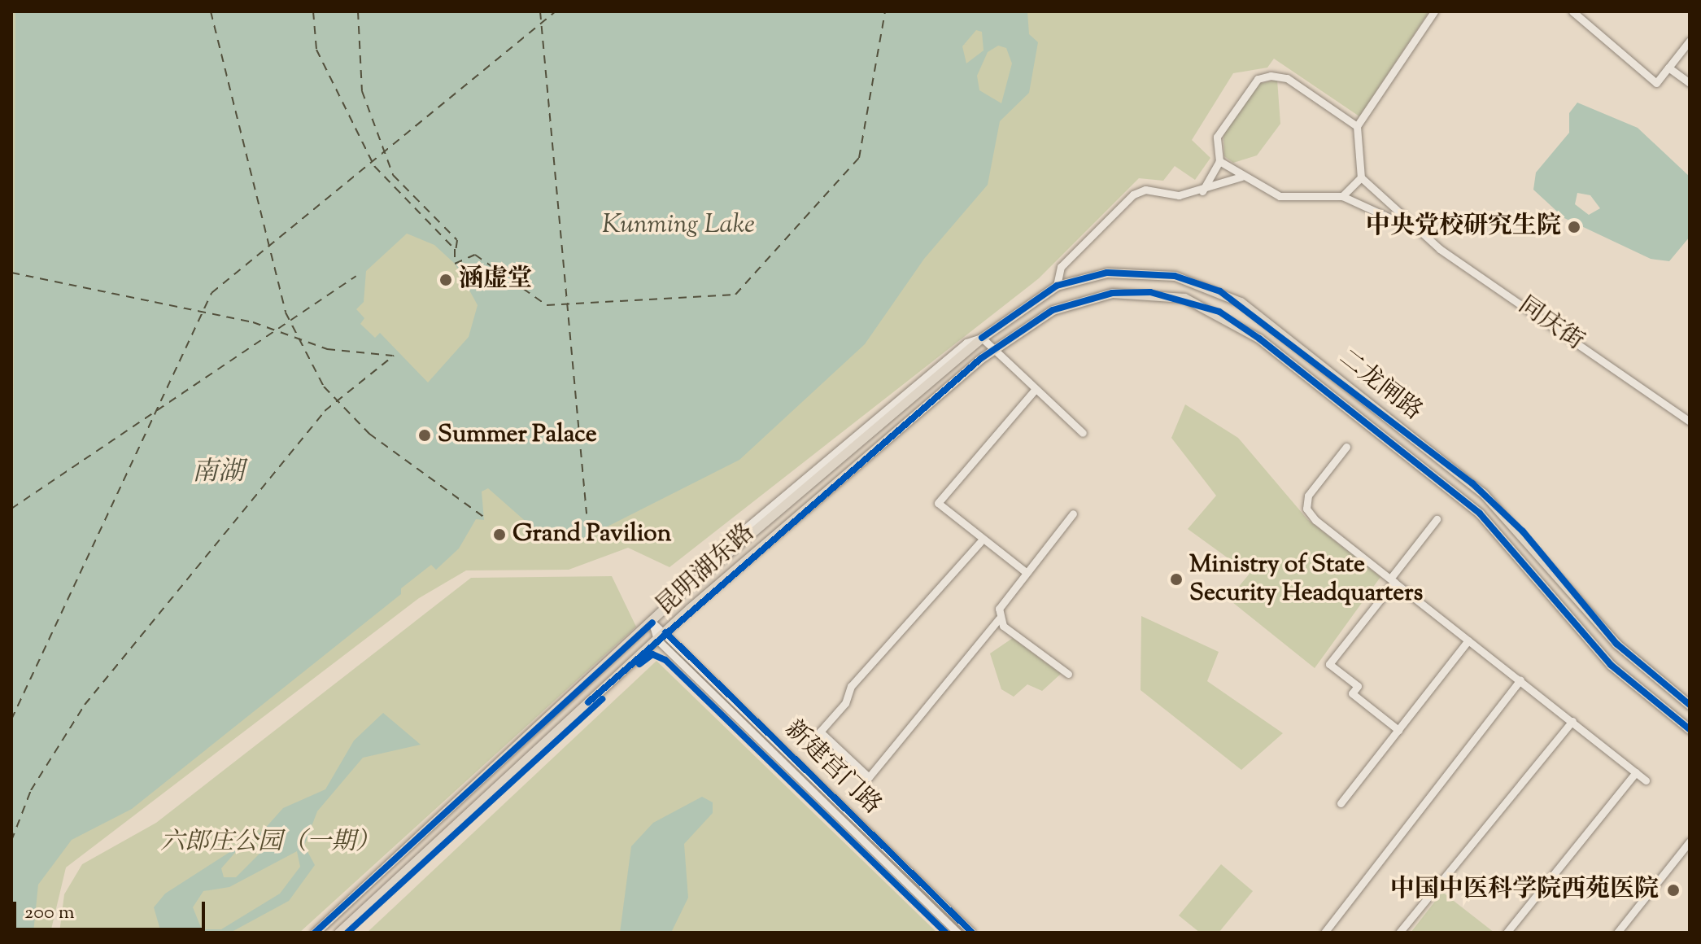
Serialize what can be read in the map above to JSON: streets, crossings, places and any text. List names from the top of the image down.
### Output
{
  "streets": {
    "main road": ["二龙闸路", "昆明湖东路"],
    "street": ["同庆街", "新建宫门路"]
  },
  "crossings": [
    ["二龙闸路", "昆明湖东路"],
    ["昆明湖东路", "新建宫门路"]
  ],
  "water": ["Kunming Lake", "南湖"],
  "parks": ["六郎庄公园（一期）"],
  "places": [
    "中央党校研究生院",
    "涵虚堂",
    "Summer Palace",
    "Grand Pavilion",
    "Ministry of State Security Headquarters",
    "中国中医科学院西苑医院"
  ],
  "scale_bar": "200 m"
}
